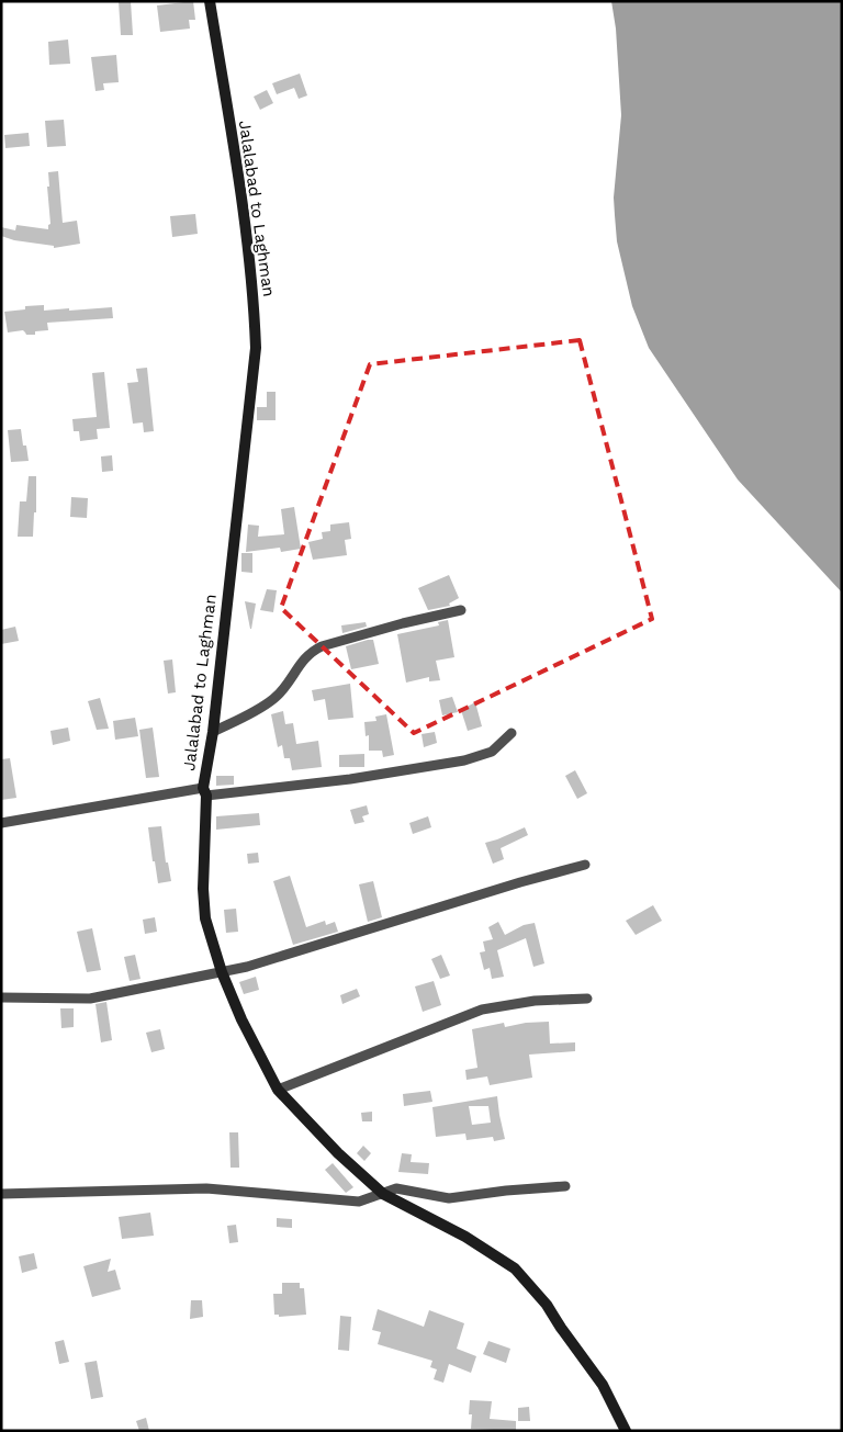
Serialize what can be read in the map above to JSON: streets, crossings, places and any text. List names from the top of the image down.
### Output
{
  "streets": {
    "street": ["Jalalabad to Laghman"]
  }
}
